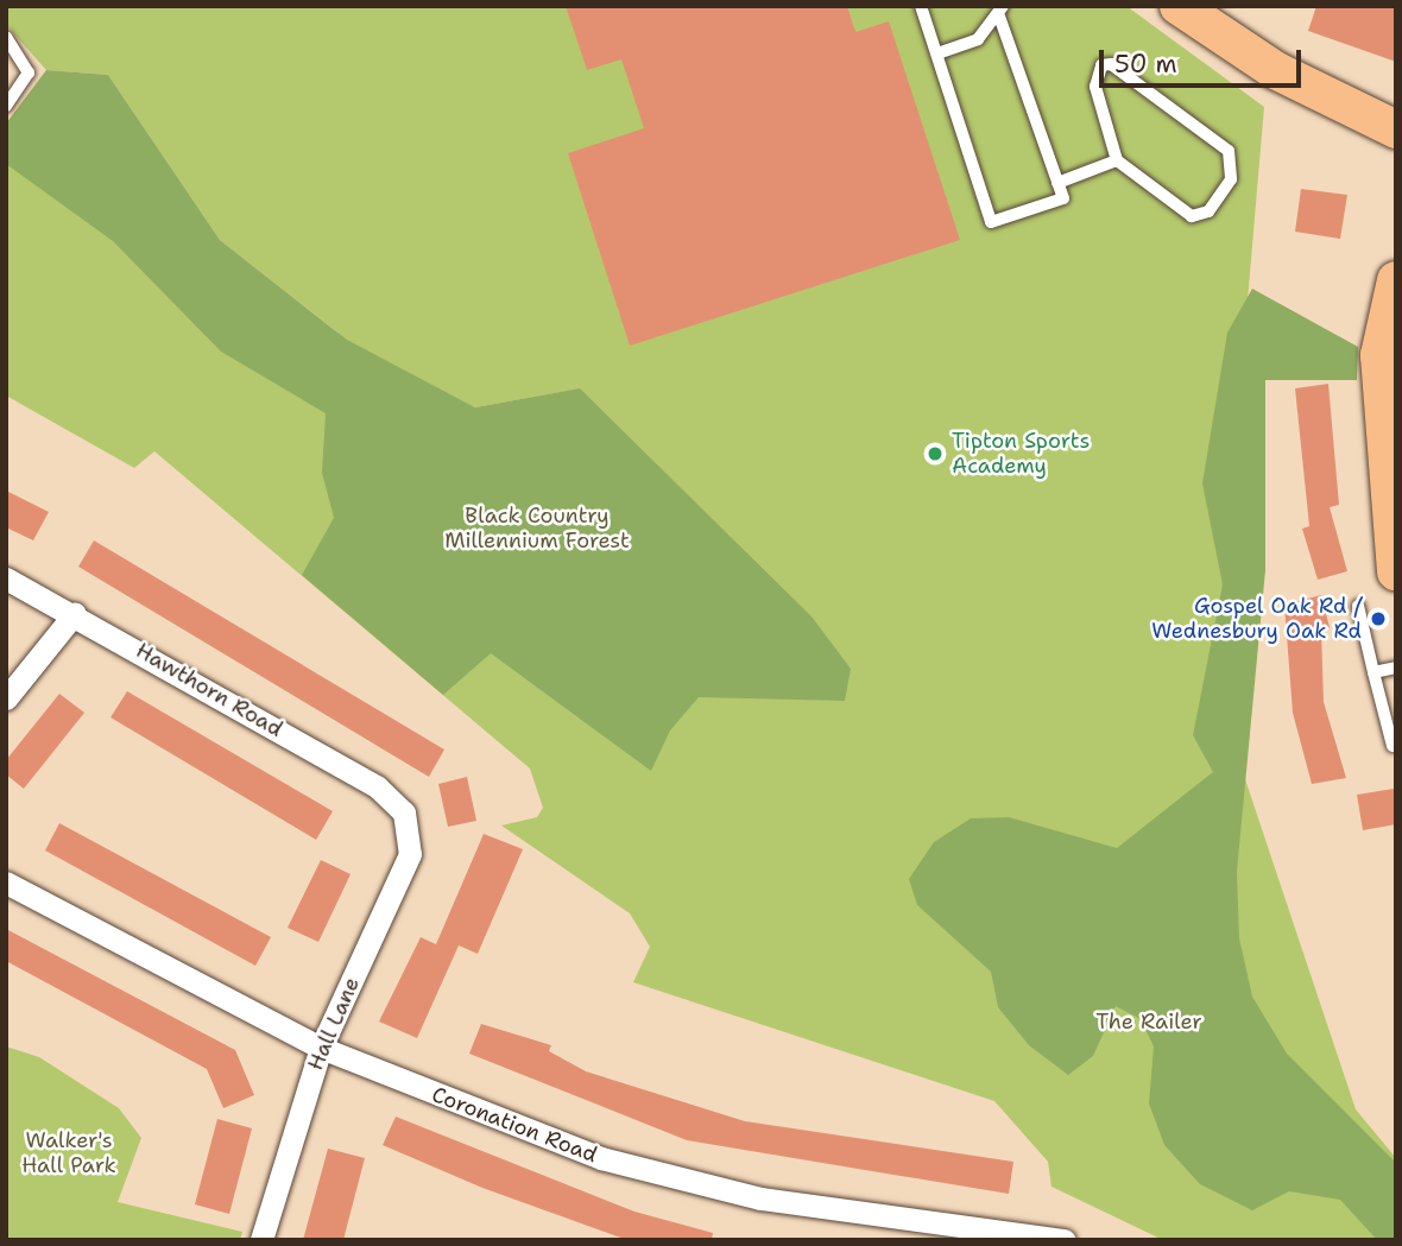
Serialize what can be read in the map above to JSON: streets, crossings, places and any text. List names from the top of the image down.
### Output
{
  "streets": {
    "street": ["Hawthorn Road", "Hall Lane", "Coronation Road"]
  },
  "crossings": [
    ["Hawthorn Road", "Hall Lane"],
    ["Hall Lane", "Coronation Road"]
  ],
  "parks": ["Black Country Millennium Forest", "The Railer", "Walker's Hall Park"],
  "places": ["Tipton Sports Academy", "Gospel Oak Rd / Wednesbury Oak Rd"],
  "scale_bar": "50 m"
}
